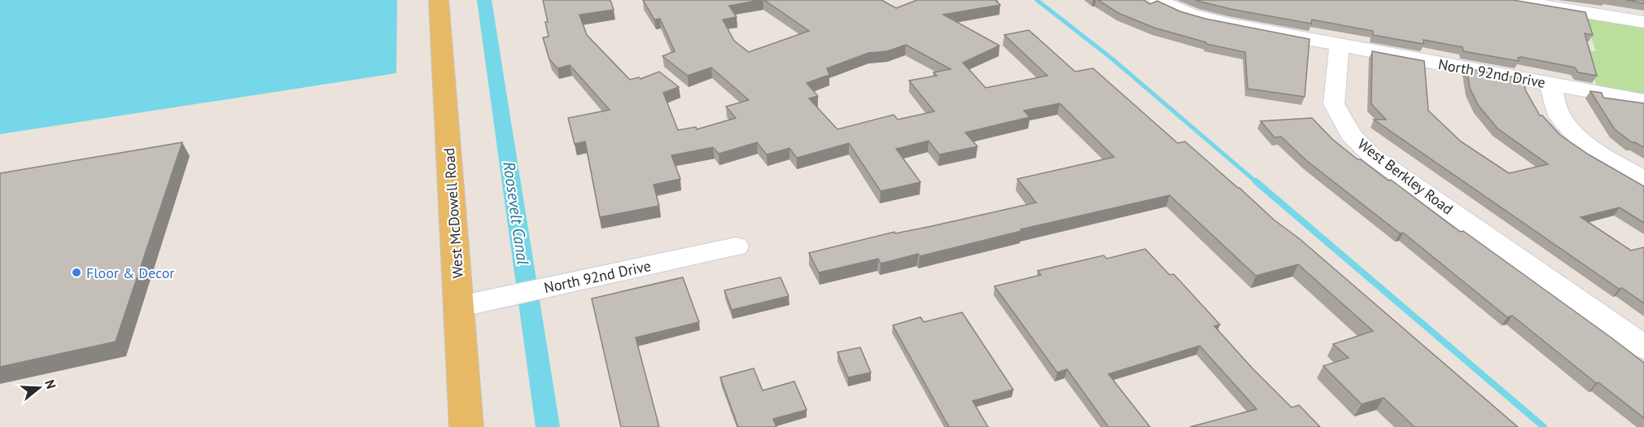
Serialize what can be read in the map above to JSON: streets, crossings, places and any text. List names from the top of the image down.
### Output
{
  "streets": {
    "main road": ["West McDowell Road"],
    "street": ["North 92nd Drive", "West Berkley Road"]
  },
  "crossings": [
    ["North 92nd Drive", "West Berkley Road"],
    ["North 92nd Drive", "West McDowell Road"]
  ],
  "water": ["Roosevelt Canal"],
  "places": ["Floor & Decor"],
  "north": "right"
}
